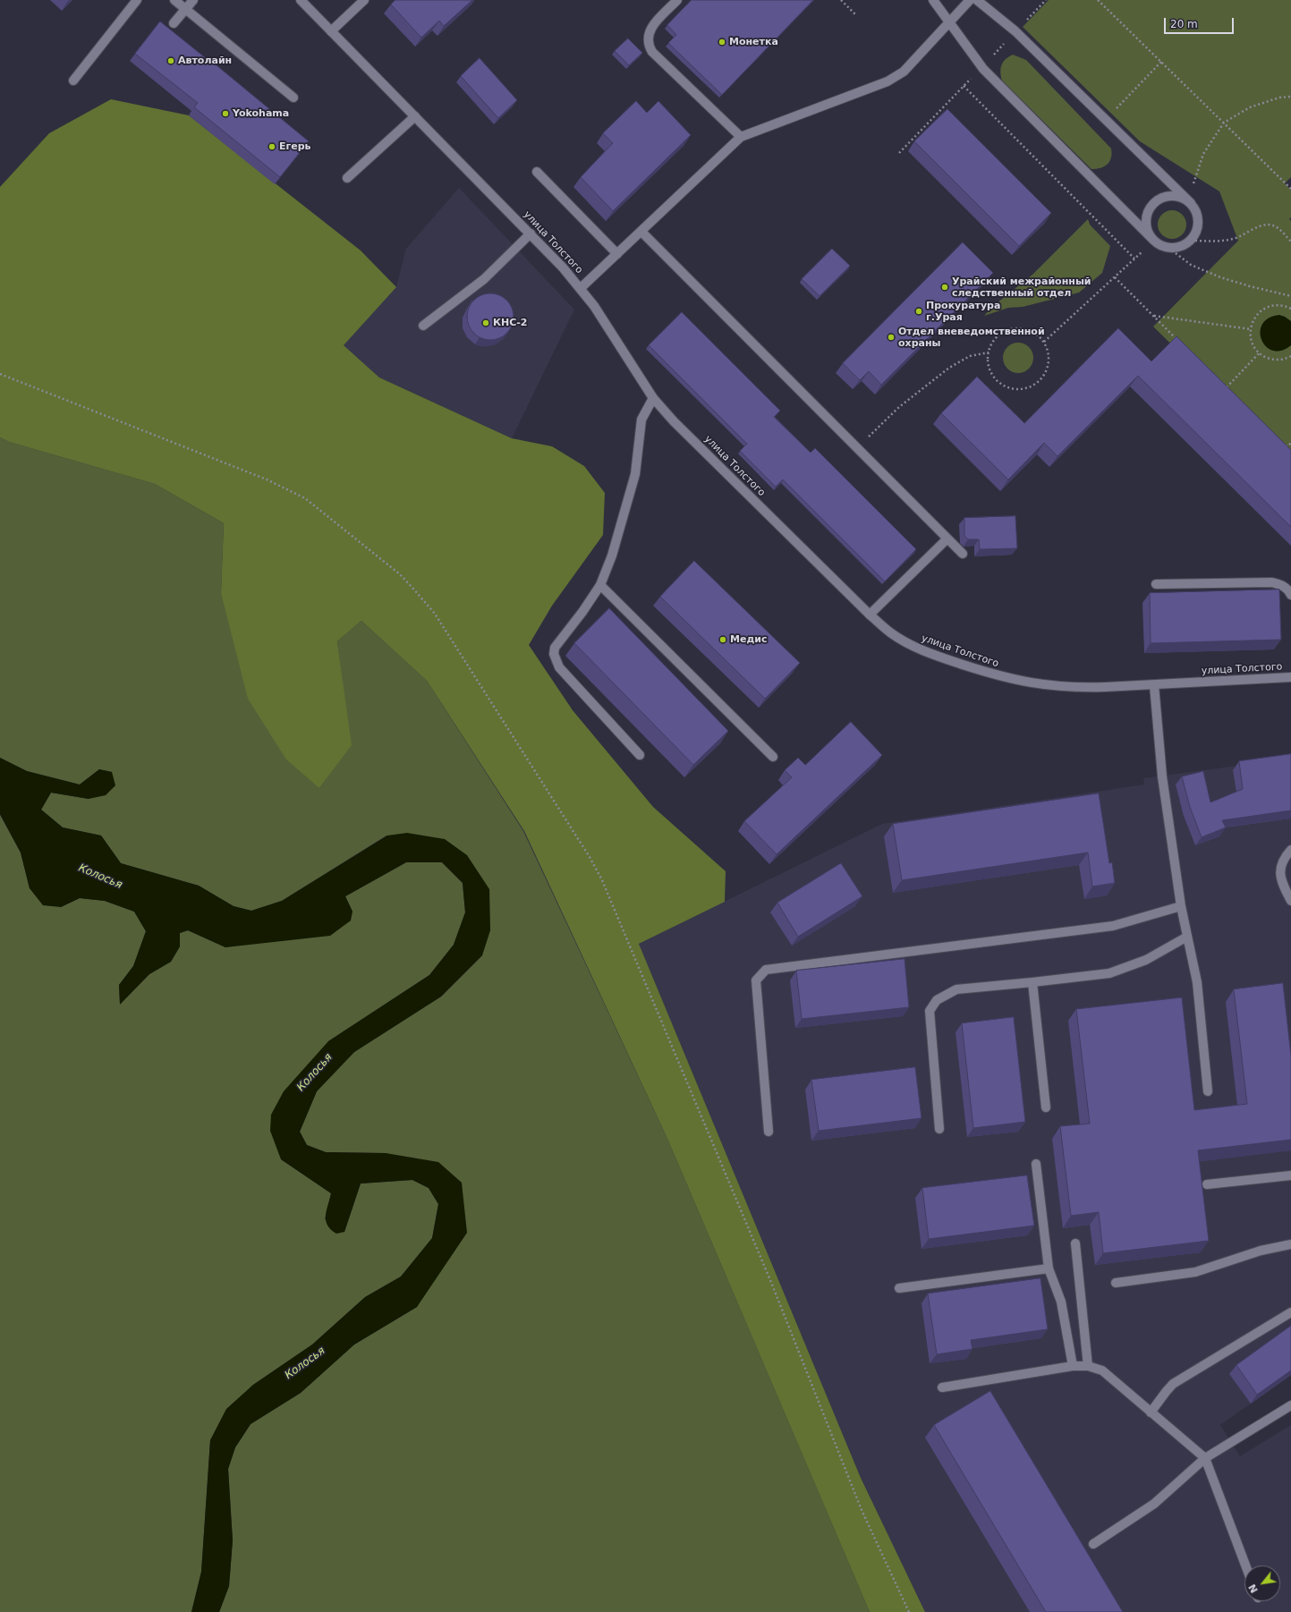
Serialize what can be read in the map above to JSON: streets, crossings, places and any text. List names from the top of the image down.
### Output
{
  "streets": {
    "street": ["улица Толстого"]
  },
  "water": ["Колосья"],
  "places": [
    "Монетка",
    "Автолайн",
    "Yokohama",
    "Егерь",
    "Урайский межрайонный следственный отдел",
    "Прокуратура г.Урая",
    "КНС-2",
    "Отдел вневедомственной охраны",
    "Медис"
  ],
  "scale_bar": "20 m",
  "north": "bottom left"
}
